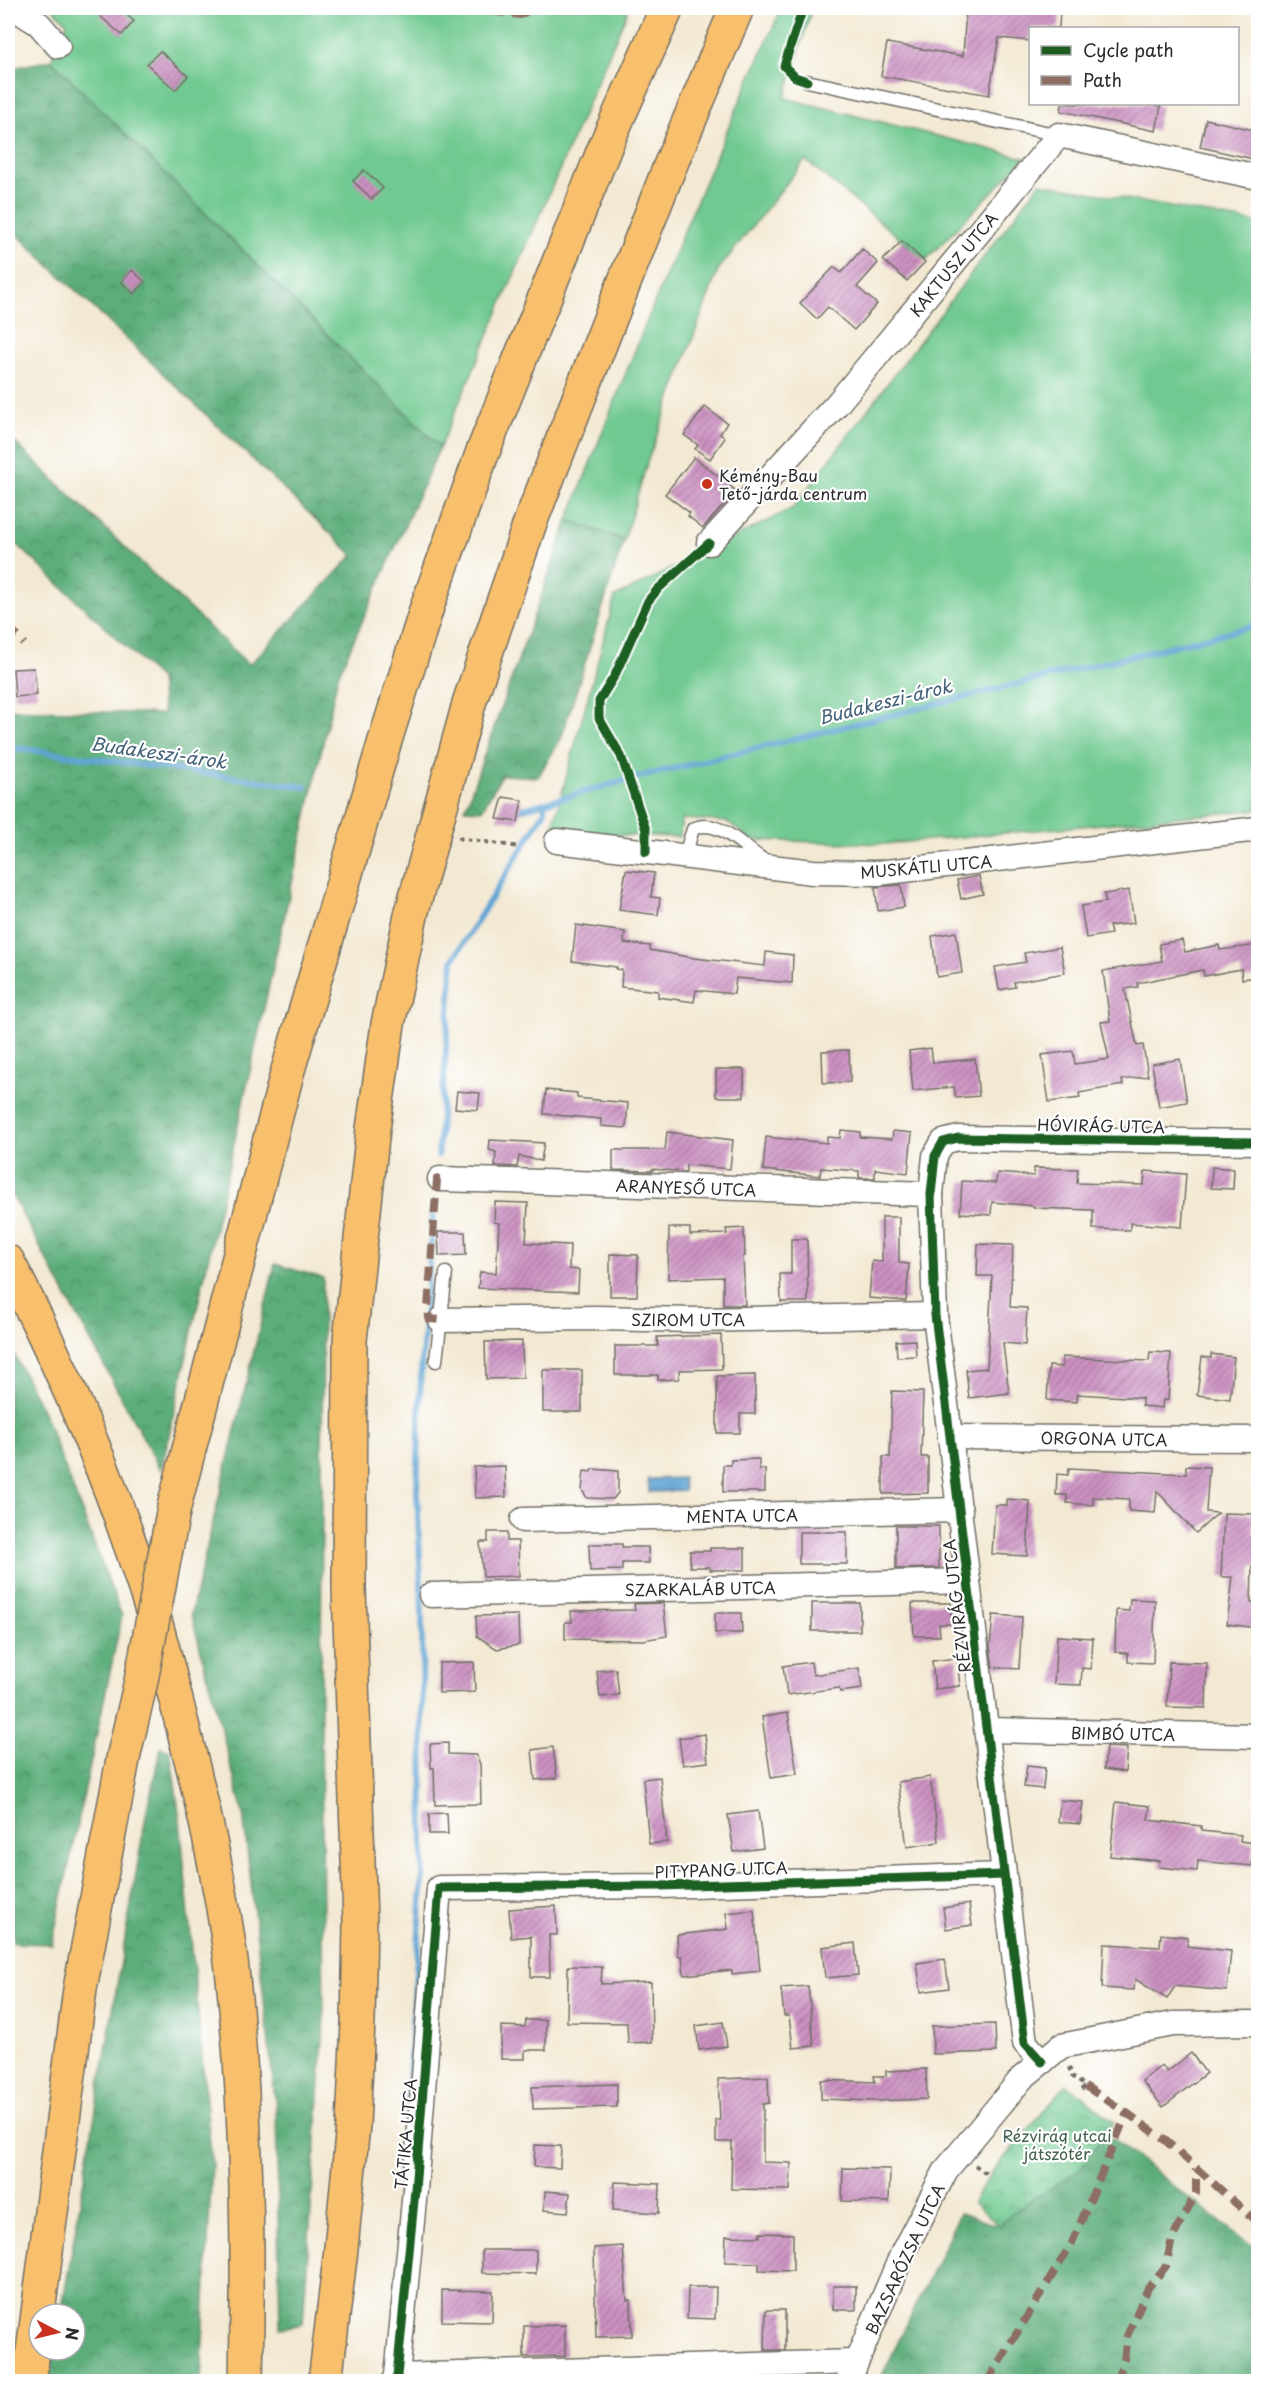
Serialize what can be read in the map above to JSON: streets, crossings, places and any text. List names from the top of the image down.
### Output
{
  "streets": {
    "street": [
      "KAKTUSZ UTCA",
      "MUSKÁTLI UTCA",
      "HÓVIRÁG UTCA",
      "ARANYESŐ UTCA",
      "SZIROM UTCA",
      "ORGONA UTCA",
      "MENTA UTCA",
      "SZARKALÁB UTCA",
      "RÉZVIRÁG UTCA",
      "BIMBÓ UTCA",
      "PITYPANG UTCA",
      "TÁTIKA UTCA",
      "BAZSARÓZSA UTCA"
    ]
  },
  "crossings": [
    ["HÓVIRÁG UTCA", "RÉZVIRÁG UTCA"],
    ["ARANYESŐ UTCA", "RÉZVIRÁG UTCA"],
    ["SZIROM UTCA", "RÉZVIRÁG UTCA"],
    ["ORGONA UTCA", "RÉZVIRÁG UTCA"],
    ["MENTA UTCA", "RÉZVIRÁG UTCA"],
    ["SZARKALÁB UTCA", "RÉZVIRÁG UTCA"],
    ["RÉZVIRÁG UTCA", "BIMBÓ UTCA"],
    ["RÉZVIRÁG UTCA", "PITYPANG UTCA"],
    ["RÉZVIRÁG UTCA", "BAZSARÓZSA UTCA"],
    ["PITYPANG UTCA", "TÁTIKA UTCA"]
  ],
  "water": ["Budakeszi-árok"],
  "parks": ["Rézvirág utcai játszótér"],
  "places": ["Kémény-Bau Tető-járda centrum"],
  "legend": ["Cycle path", "Path"],
  "north": "right"
}
